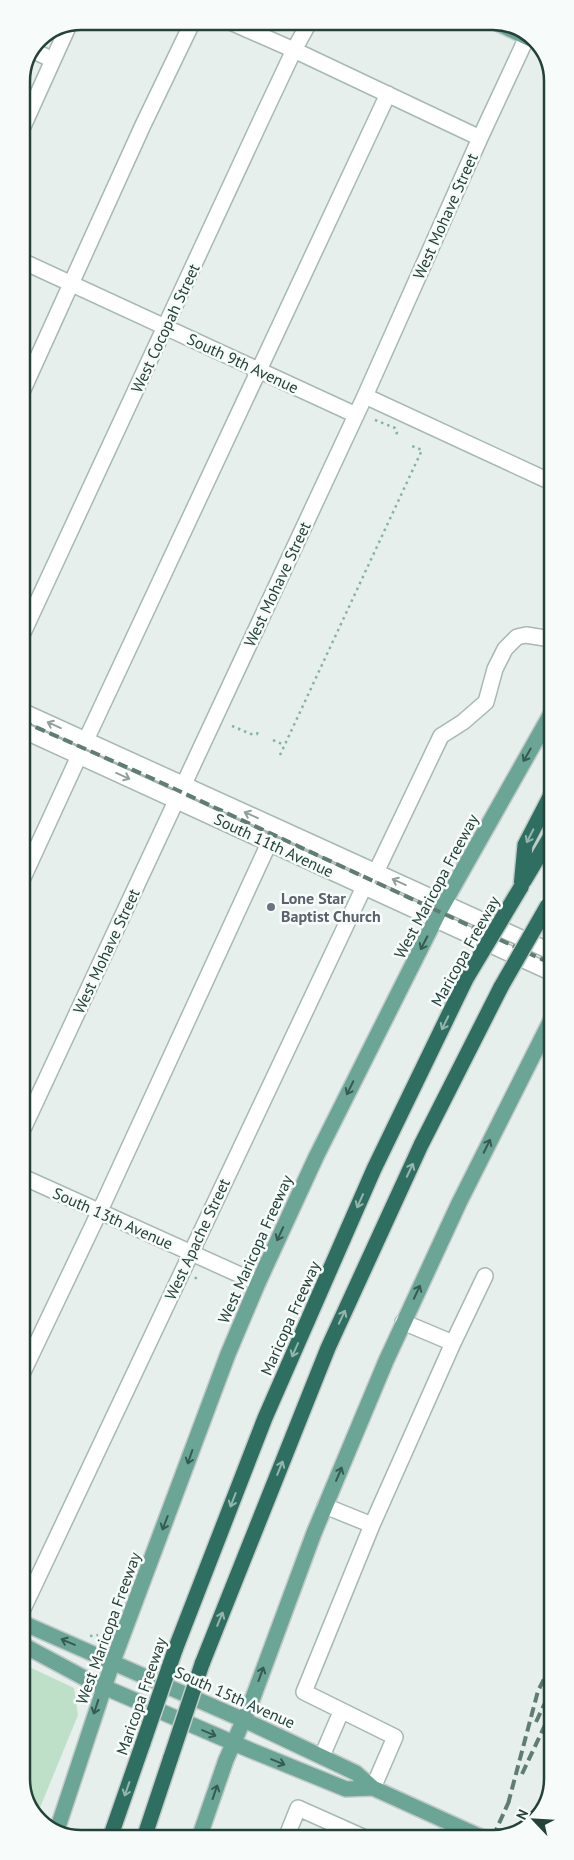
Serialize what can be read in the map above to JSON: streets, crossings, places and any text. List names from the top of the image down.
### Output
{
  "streets": {
    "highway": ["Maricopa Freeway"],
    "main road": ["West Maricopa Freeway", "South 15th Avenue"],
    "street": [
      "West Mohave Street",
      "West Cocopah Street",
      "South 9th Avenue",
      "South 11th Avenue",
      "South 13th Avenue",
      "West Apache Street"
    ]
  },
  "crossings": [
    ["West Mohave Street", "South 9th Avenue"],
    ["West Mohave Street", "South 11th Avenue"],
    ["West Cocopah Street", "South 9th Avenue"],
    ["South 11th Avenue", "West Maricopa Freeway"],
    ["South 11th Avenue", "West Apache Street"],
    ["West Maricopa Freeway", "South 13th Avenue"],
    ["West Maricopa Freeway", "South 15th Avenue"],
    ["South 13th Avenue", "West Apache Street"]
  ],
  "one_way": ["West Maricopa Freeway"],
  "places": ["Lone Star Baptist Church"],
  "north": "top left"
}
